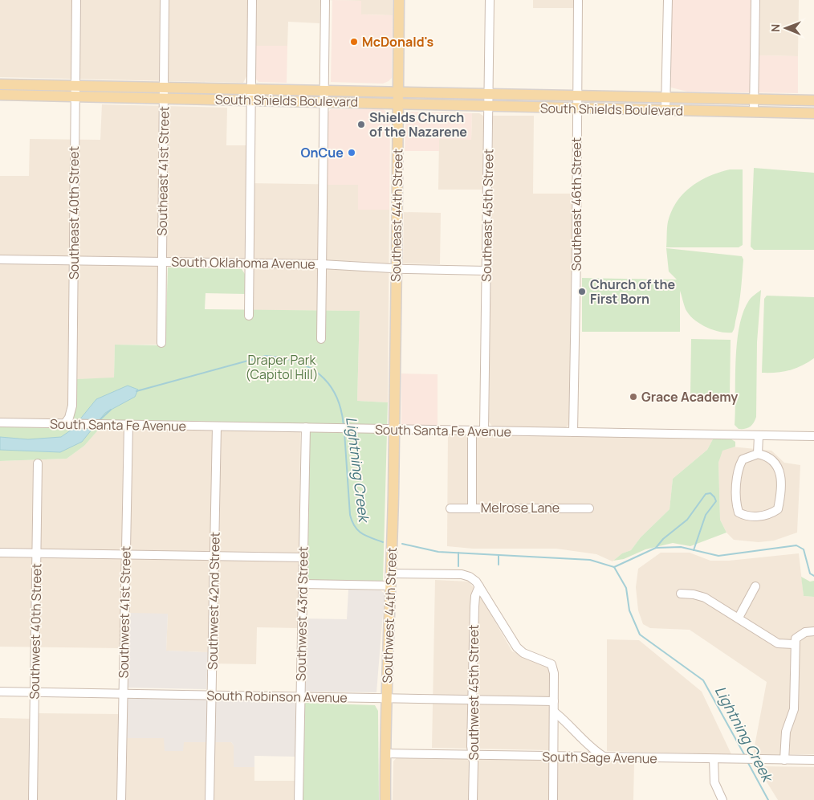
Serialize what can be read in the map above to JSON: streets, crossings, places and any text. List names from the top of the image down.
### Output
{
  "streets": {
    "main road": ["South Shields Boulevard", "Southeast 44th Street", "Southwest 44th Street"],
    "street": [
      "Southeast 41st Street",
      "Southeast 46th Street",
      "Southeast 40th Street",
      "Southeast 45th Street",
      "South Oklahoma Avenue",
      "South Santa Fe Avenue",
      "Melrose Lane",
      "Southwest 42nd Street",
      "Southwest 41st Street",
      "Southwest 43rd Street",
      "Southwest 40th Street",
      "Southwest 45th Street",
      "South Robinson Avenue",
      "South Sage Avenue"
    ]
  },
  "crossings": [
    ["South Shields Boulevard", "Southeast 41st Street"],
    ["South Shields Boulevard", "Southeast 46th Street"],
    ["South Shields Boulevard", "Southeast 40th Street"],
    ["South Shields Boulevard", "Southeast 44th Street"],
    ["South Shields Boulevard", "Southeast 45th Street"],
    ["Southeast 41st Street", "South Oklahoma Avenue"],
    ["Southeast 46th Street", "South Santa Fe Avenue"],
    ["Southeast 40th Street", "South Oklahoma Avenue"],
    ["Southeast 40th Street", "South Santa Fe Avenue"],
    ["Southeast 44th Street", "South Oklahoma Avenue"],
    ["Southeast 44th Street", "South Santa Fe Avenue"],
    ["Southeast 44th Street", "Southwest 44th Street"],
    ["Southeast 45th Street", "South Oklahoma Avenue"],
    ["Southeast 45th Street", "South Santa Fe Avenue"],
    ["South Santa Fe Avenue", "Southwest 42nd Street"],
    ["South Santa Fe Avenue", "Southwest 41st Street"],
    ["South Santa Fe Avenue", "Southwest 43rd Street"],
    ["South Santa Fe Avenue", "Southwest 44th Street"],
    ["Southwest 42nd Street", "South Robinson Avenue"],
    ["Southwest 41st Street", "South Robinson Avenue"],
    ["Southwest 43rd Street", "South Robinson Avenue"],
    ["Southwest 44th Street", "South Robinson Avenue"],
    ["Southwest 44th Street", "South Sage Avenue"],
    ["Southwest 40th Street", "South Robinson Avenue"],
    ["Southwest 45th Street", "South Robinson Avenue"],
    ["Southwest 45th Street", "South Sage Avenue"]
  ],
  "water": ["Lightning Creek"],
  "parks": ["Draper Park (Capitol Hill)"],
  "places": [
    "McDonald's",
    "Shields Church of the Nazarene",
    "OnCue",
    "Church of the First Born",
    "Grace Academy"
  ],
  "north": "left"
}
